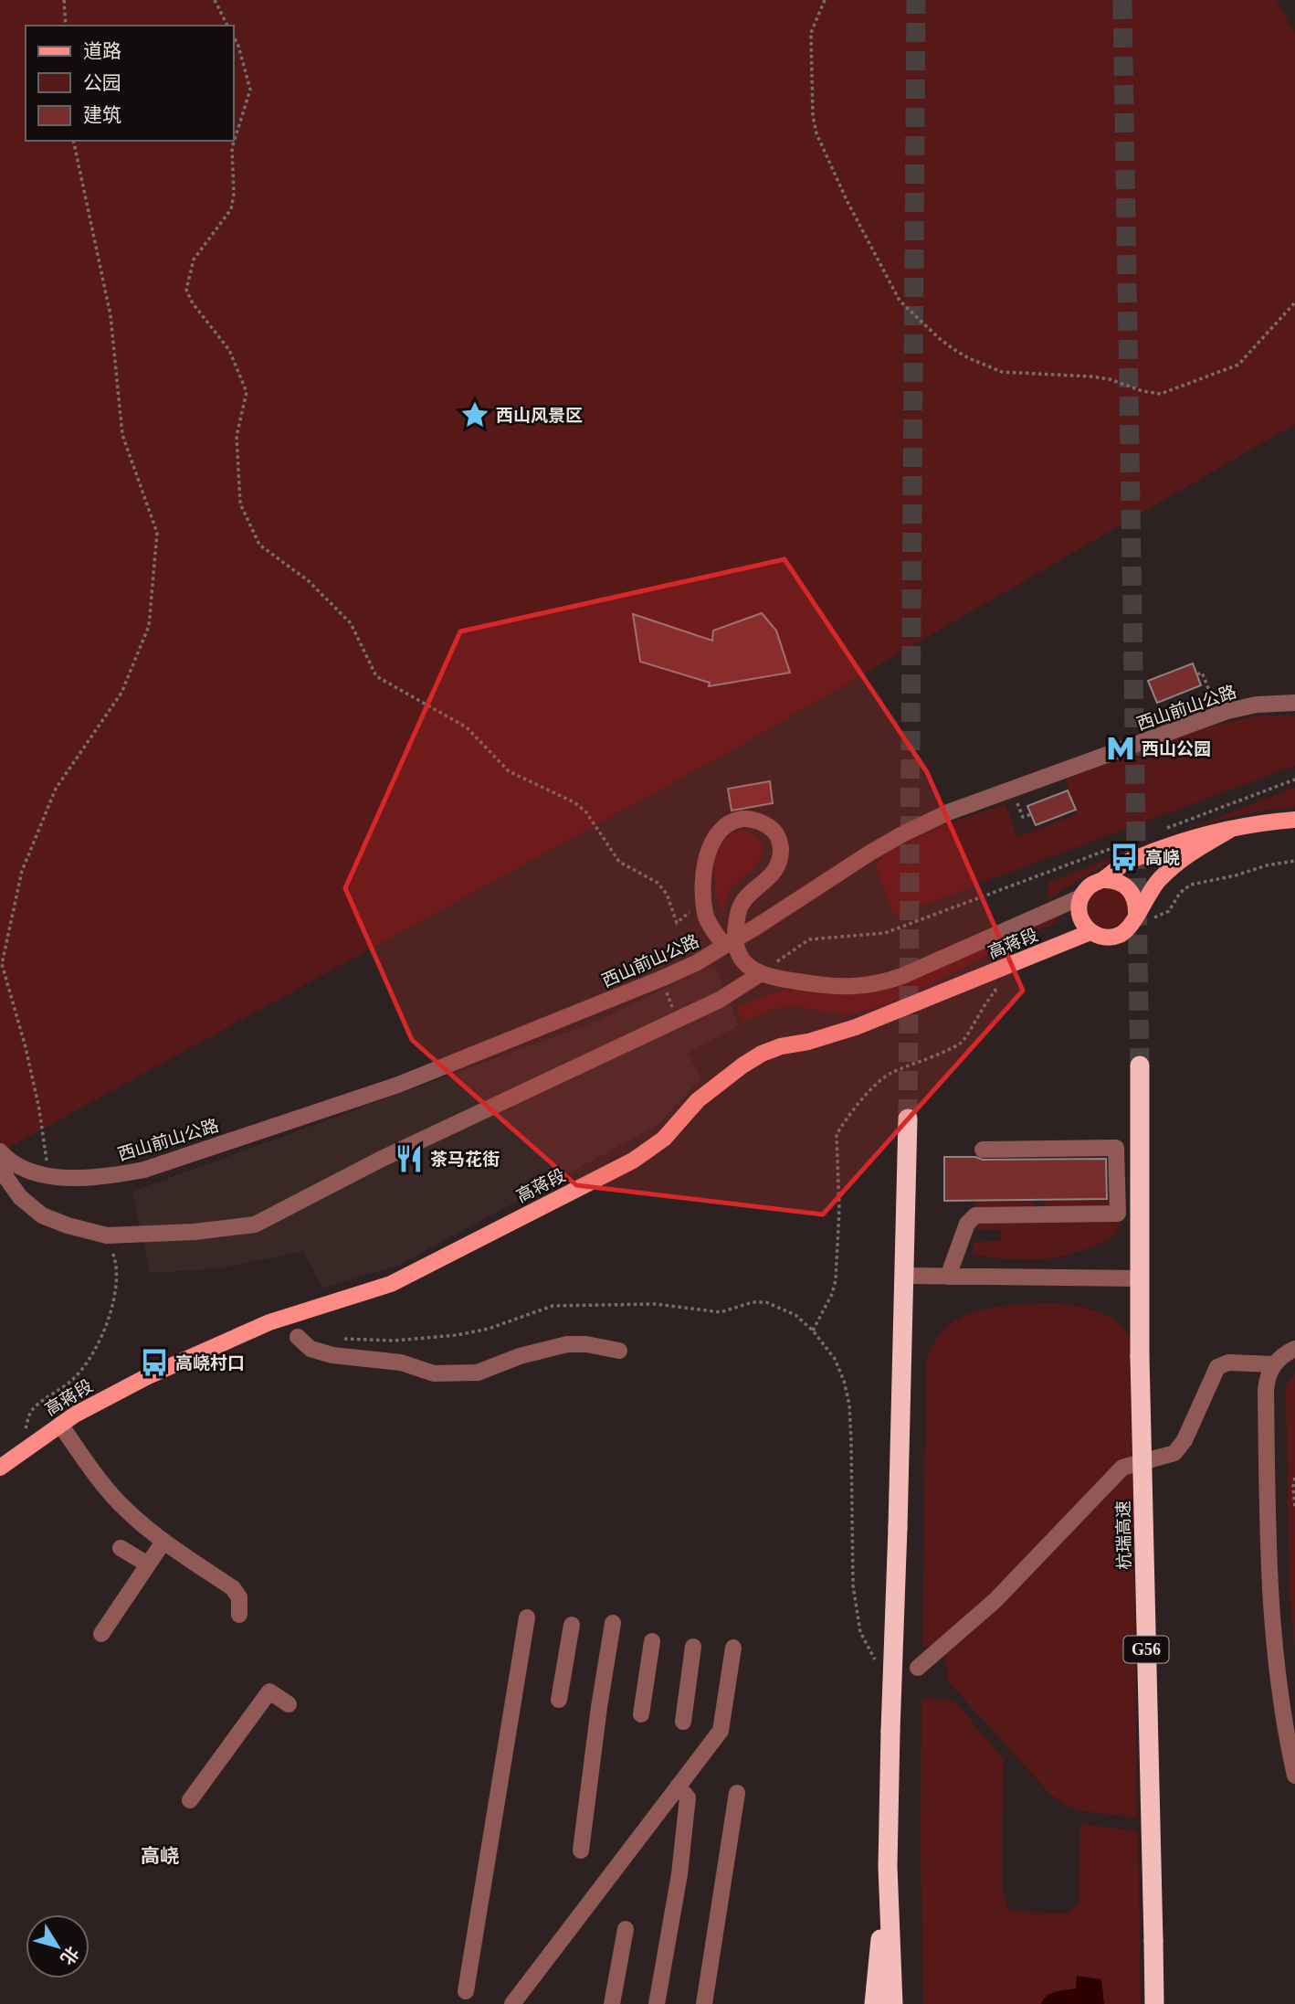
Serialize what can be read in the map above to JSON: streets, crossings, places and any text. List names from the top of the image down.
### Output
{
  "streets": {
    "highway": ["杭瑞高速", "G56"],
    "main road": ["高蒋段"],
    "street": ["西山前山公路"]
  },
  "districts": ["高峣"],
  "places": {
    "place": ["西山风景区"],
    "metro station": ["西山公园"],
    "bus stop": ["高峣", "高峣村口"],
    "restaurant": ["茶马花街"]
  },
  "legend": ["道路", "公园", "建筑"],
  "north": "bottom right"
}
